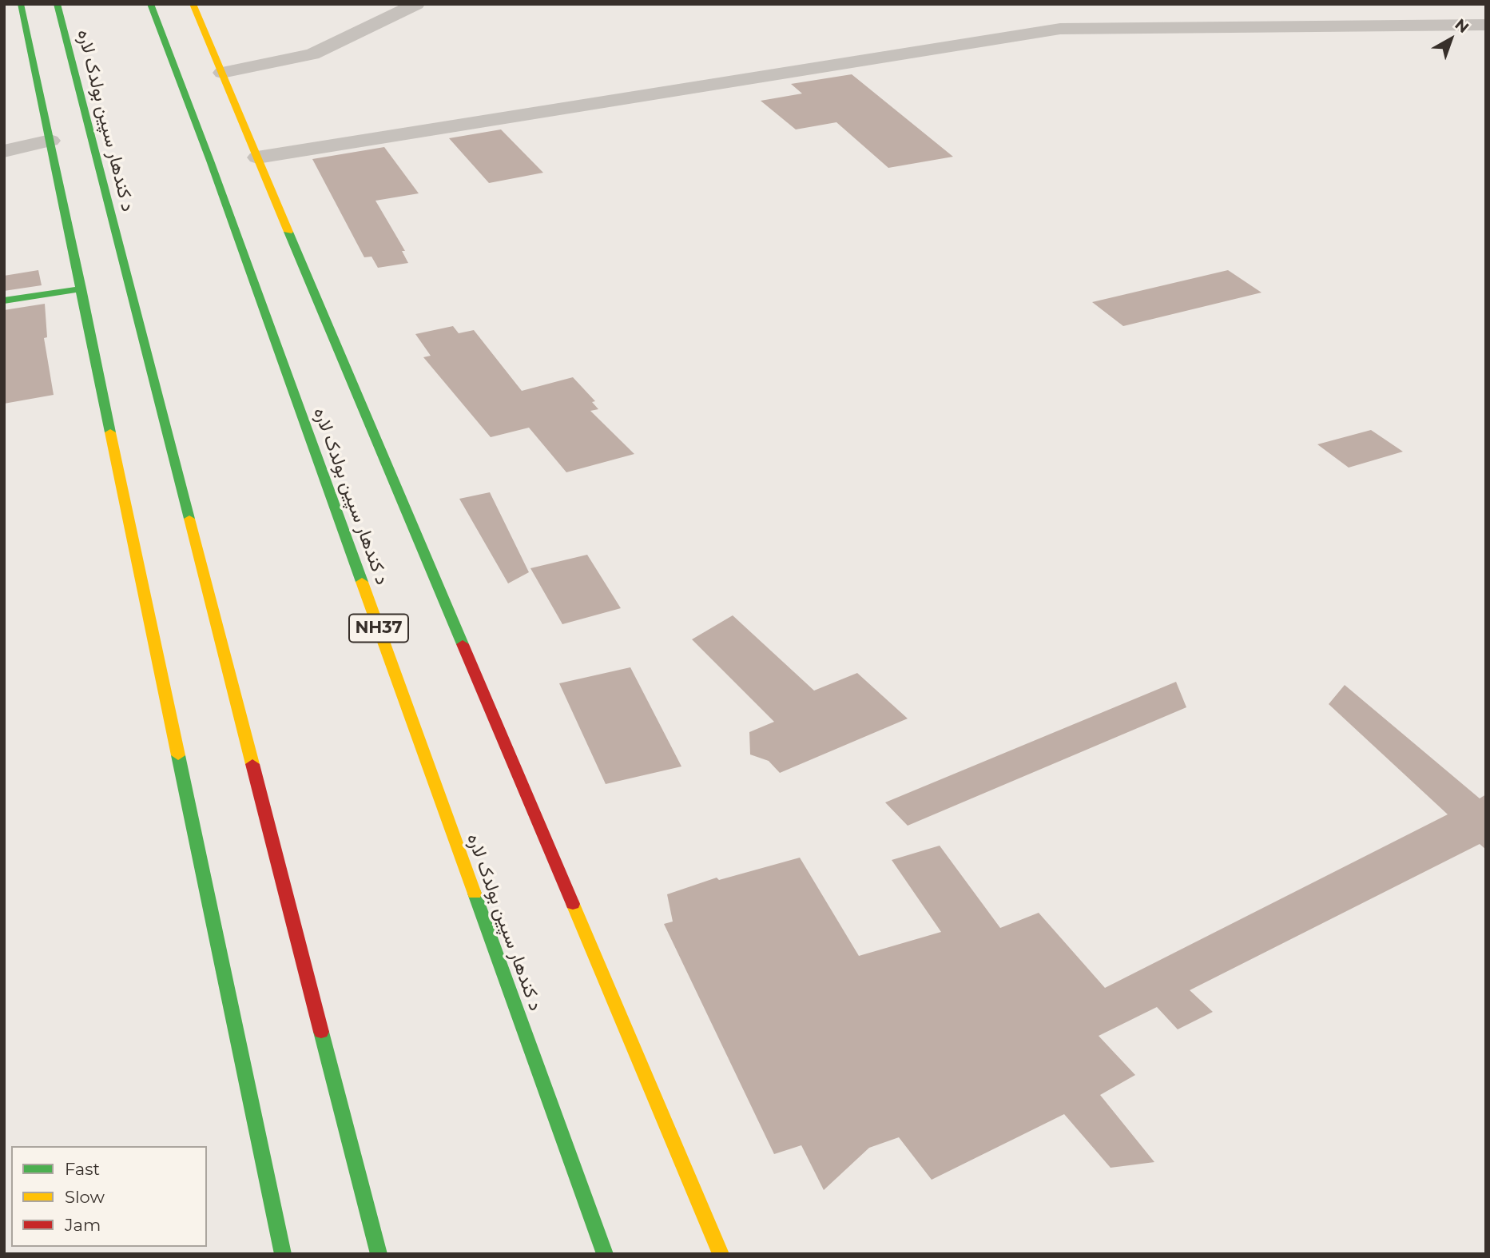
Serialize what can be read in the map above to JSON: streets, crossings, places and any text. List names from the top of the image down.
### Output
{
  "streets": {
    "main road": ["د کندهار سپین بولدک لاره", "NH37"]
  },
  "legend": ["Fast", "Slow", "Jam"],
  "north": "top right"
}
